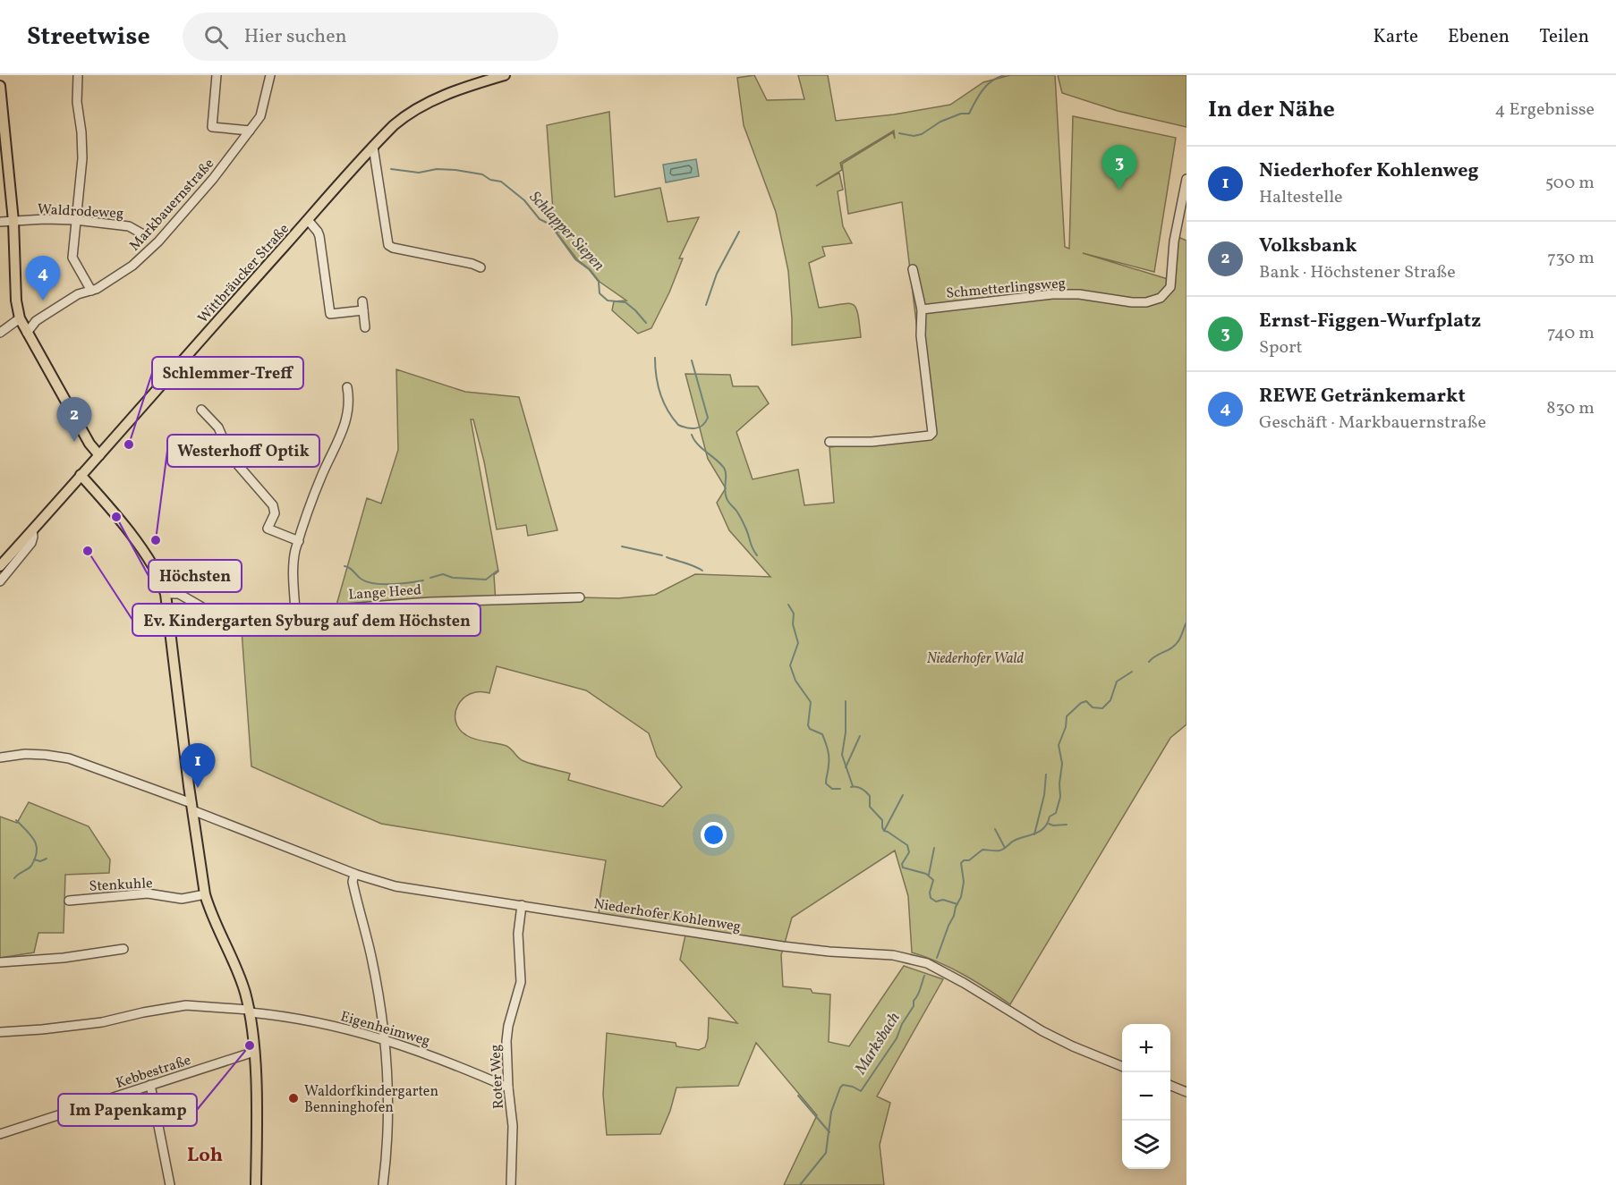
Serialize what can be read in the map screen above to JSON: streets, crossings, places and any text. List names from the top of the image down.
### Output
{
  "streets": {
    "main road": ["Wittbräucker Straße"],
    "street": [
      "Markbauernstraße",
      "Waldrodeweg",
      "Schmetterlingsweg",
      "Lange Heed",
      "Stenkuhle",
      "Niederhofer Kohlenweg",
      "Eigenheimweg",
      "Kebbestraße",
      "Roter Weg"
    ]
  },
  "crossings": [
    ["Niederhofer Kohlenweg", "Roter Weg"],
    ["Eigenheimweg", "Roter Weg"]
  ],
  "districts": ["Loh"],
  "water": ["Schlapper Siepen", "Marksbach"],
  "parks": ["Niederhofer Wald"],
  "places": [
    "Schlemmer-Treff",
    "Höchsten",
    "Westerhoff Optik",
    "Ev. Kindergarten Syburg auf dem Höchsten",
    "Im Papenkamp",
    "Waldorfkindergarten Benninghofen"
  ],
  "page": {
    "header": "Streetwise",
    "search": "Hier suchen",
    "nav": ["Karte", "Ebenen", "Teilen"],
    "heading": ["In der Nähe", "4 Ergebnisse"],
    "pins": [
      "3",
      "4",
      "2",
      "1"
    ],
    "list": [
      {
        "mark": "1",
        "name": "Niederhofer Kohlenweg",
        "note": "Haltestelle",
        "value": "500 m"
      },
      {
        "mark": "2",
        "name": "Volksbank",
        "note": "Bank · Höchstener Straße",
        "value": "730 m"
      },
      {
        "mark": "3",
        "name": "Ernst-Figgen-Wurfplatz",
        "note": "Sport",
        "value": "740 m"
      },
      {
        "mark": "4",
        "name": "REWE Getränkemarkt",
        "note": "Geschäft · Markbauernstraße",
        "value": "830 m"
      }
    ],
    "map_buttons": ["+", "−"]
  }
}
